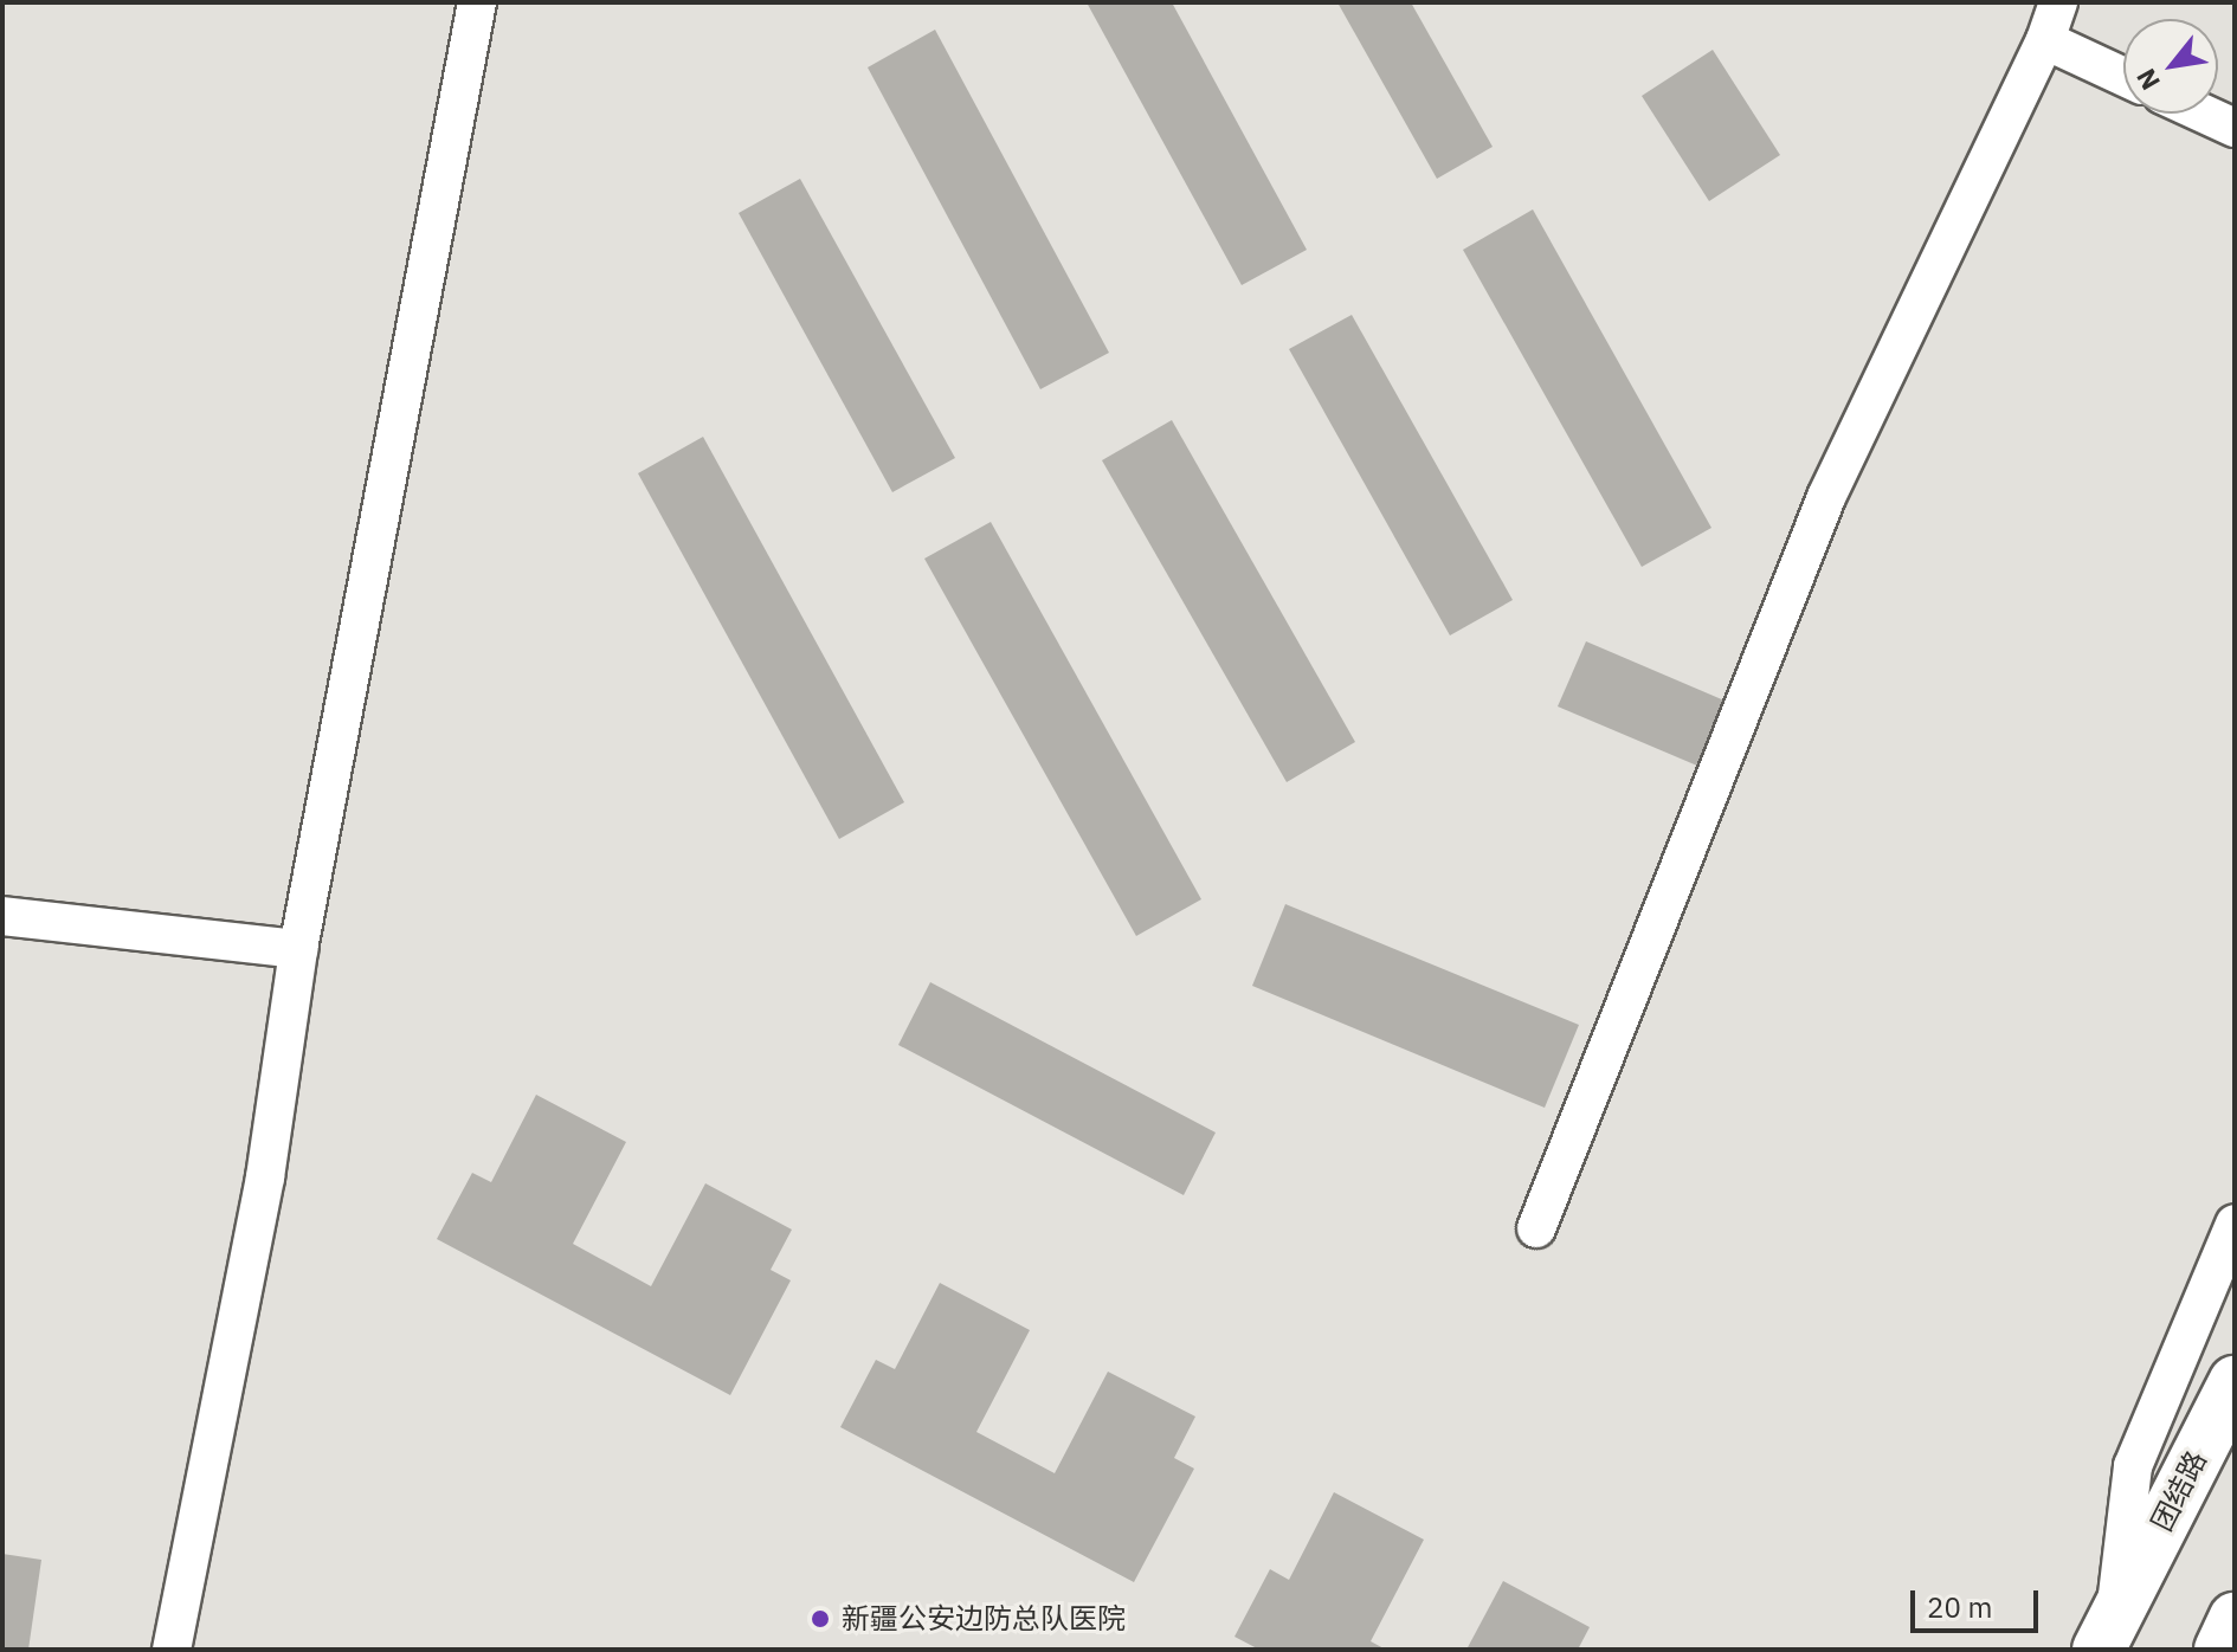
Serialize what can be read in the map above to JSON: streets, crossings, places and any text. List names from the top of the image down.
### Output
{
  "streets": {
    "street": ["团结路"]
  },
  "places": ["新疆公安边防总队医院"],
  "scale_bar": "20 m",
  "north": "bottom left"
}
